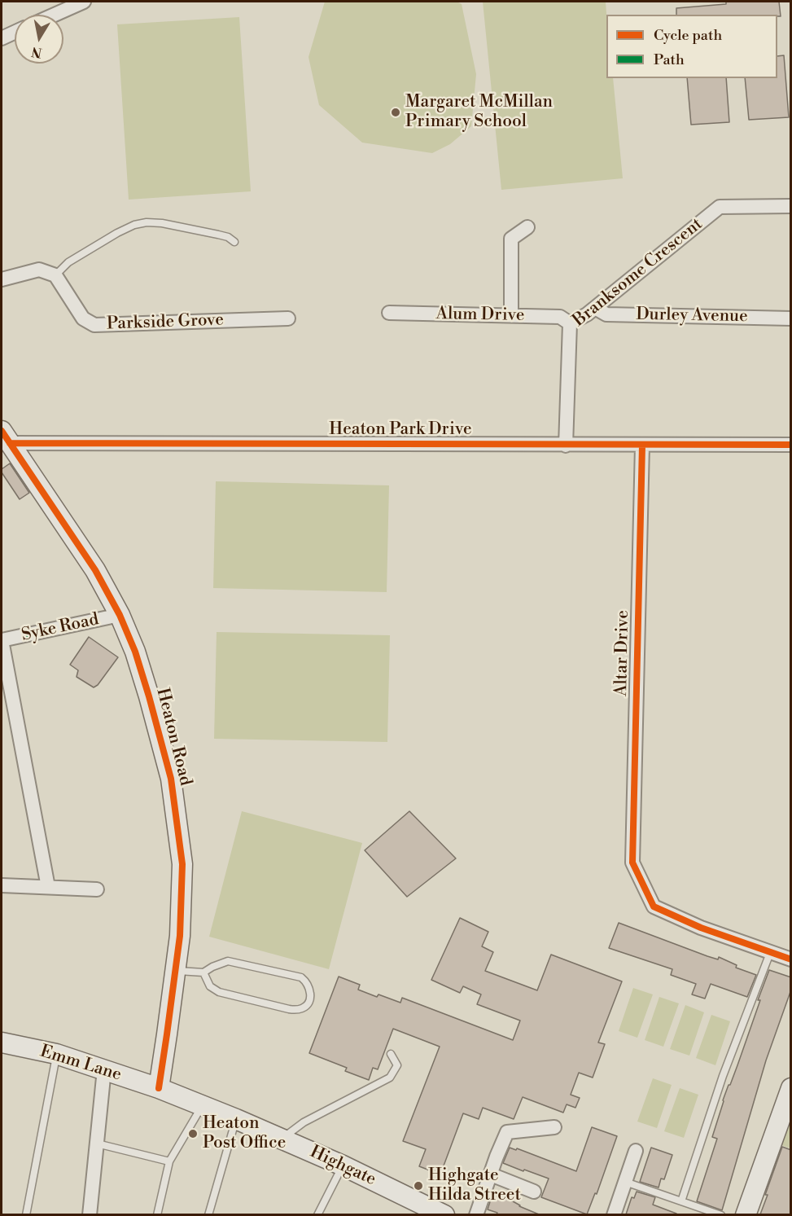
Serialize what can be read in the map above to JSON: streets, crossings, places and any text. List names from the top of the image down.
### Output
{
  "streets": {
    "street": [
      "Branksome Crescent",
      "Alum Drive",
      "Durley Avenue",
      "Parkside Grove",
      "Heaton Park Drive",
      "Syke Road",
      "Altar Drive",
      "Heaton Road",
      "Emm Lane",
      "Highgate"
    ]
  },
  "crossings": [
    ["Branksome Crescent", "Alum Drive"],
    ["Branksome Crescent", "Durley Avenue"],
    ["Branksome Crescent", "Heaton Park Drive"],
    ["Heaton Park Drive", "Altar Drive"],
    ["Heaton Park Drive", "Heaton Road"],
    ["Syke Road", "Heaton Road"],
    ["Heaton Road", "Emm Lane"],
    ["Heaton Road", "Highgate"],
    ["Emm Lane", "Highgate"]
  ],
  "places": ["Margaret McMillan Primary School", "Heaton Post Office", "Highgate Hilda Street"],
  "legend": ["Cycle path", "Path"],
  "north": "bottom"
}
